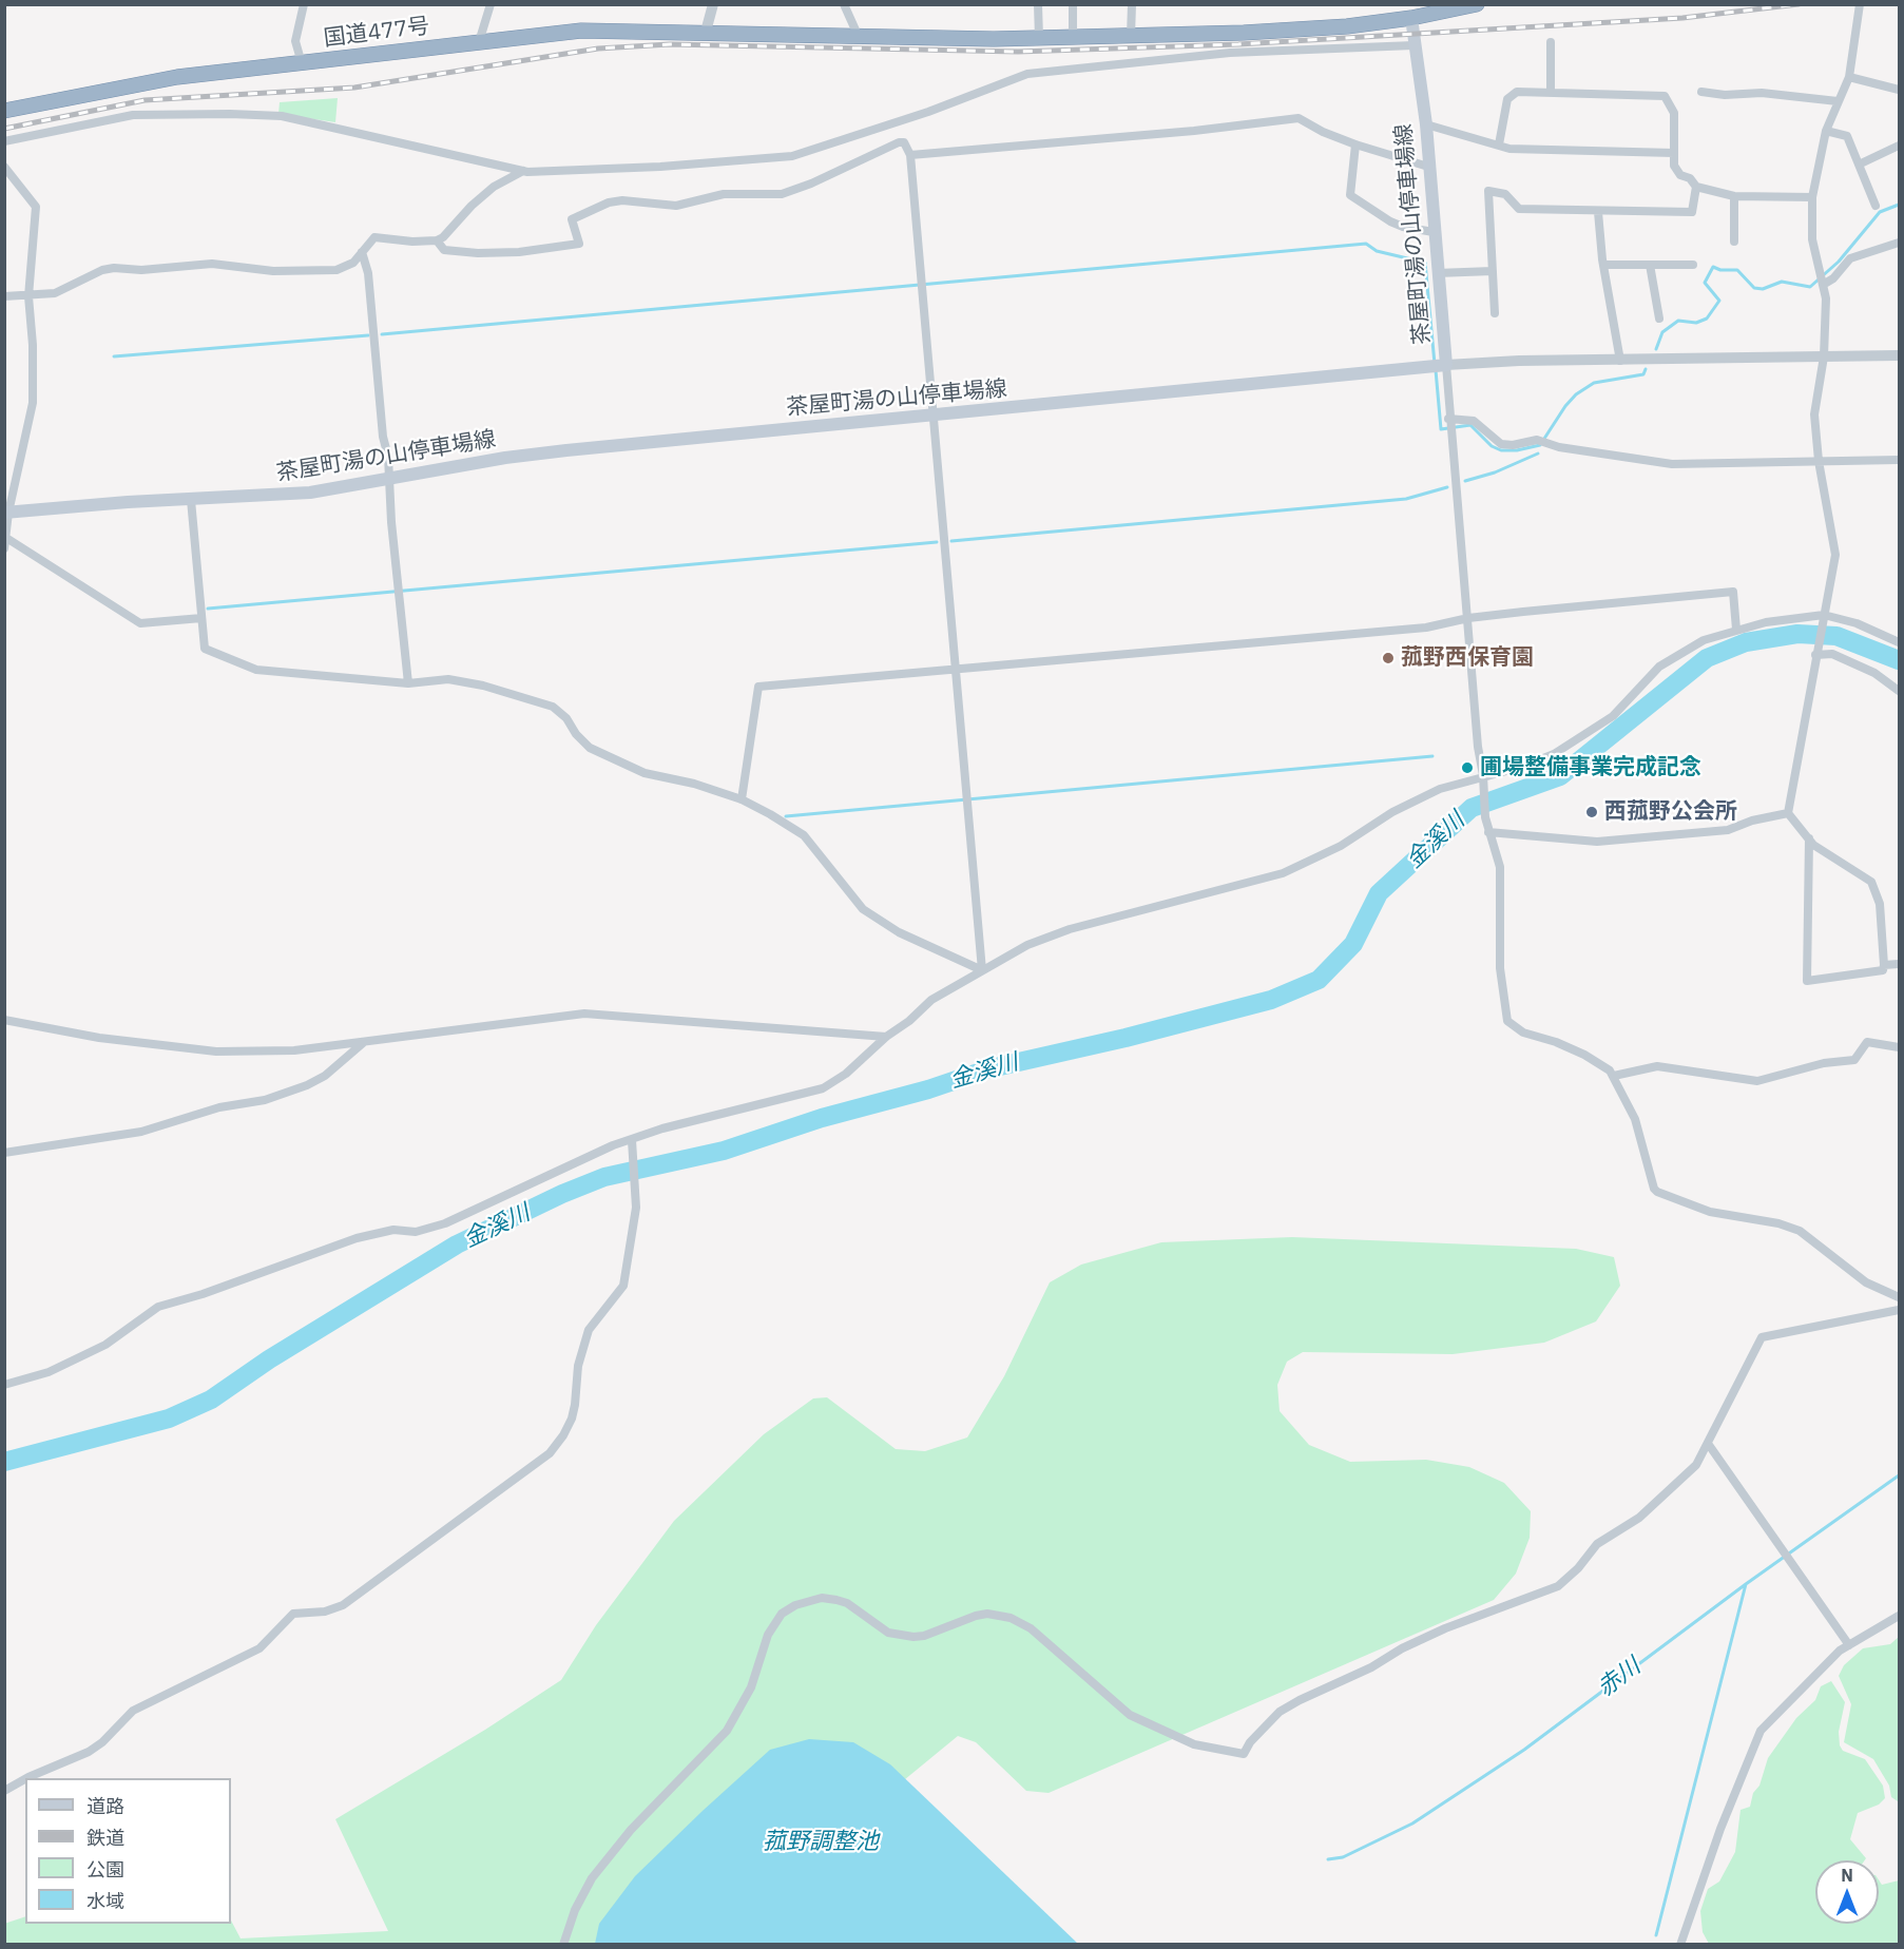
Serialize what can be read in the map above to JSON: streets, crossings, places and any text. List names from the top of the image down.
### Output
{
  "streets": {
    "highway": ["国道477号"],
    "main road": ["茶屋町湯の山停車場線"]
  },
  "crossings": [
    ["国道477号", "茶屋町湯の山停車場線"]
  ],
  "water": ["金溪川", "赤川", "菰野調整池"],
  "places": ["菰野西保育園", "圃場整備事業完成記念", "西菰野公会所"],
  "legend": [
    "道路",
    "鉄道",
    "公園",
    "水域"
  ],
  "north": "top"
}
